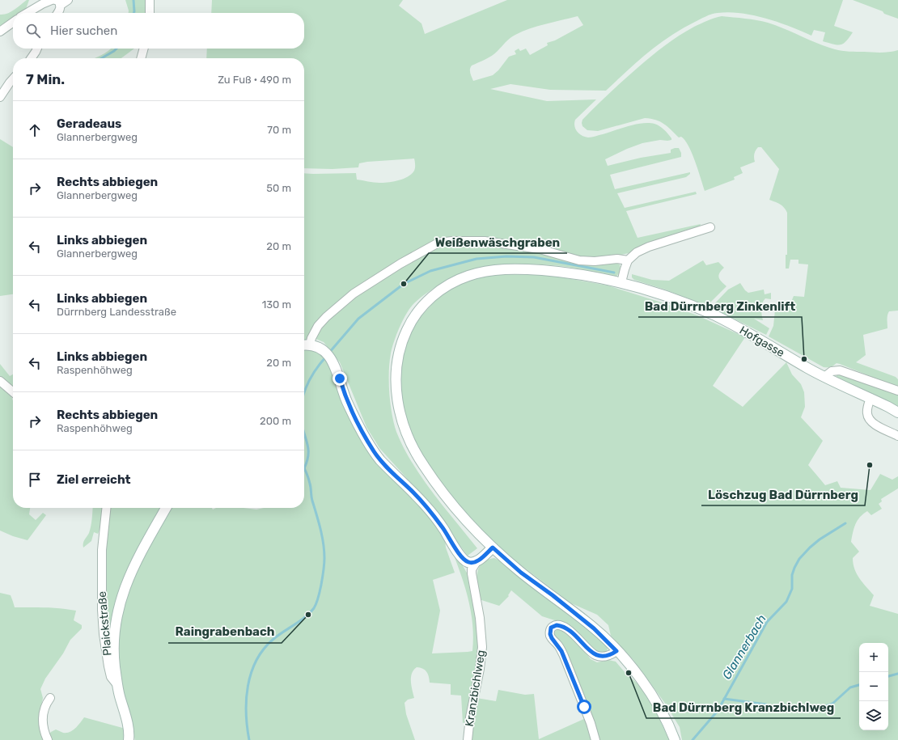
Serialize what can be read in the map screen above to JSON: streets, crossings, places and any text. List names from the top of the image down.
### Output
{
  "streets": {
    "main road": ["Hofgasse"],
    "street": ["Plaickstraße", "Kranzbichlweg"]
  },
  "water": ["Glannerbach"],
  "places": [
    "Weißenwäschgraben",
    "Bad Dürrnberg Zinkenlift",
    "Löschzug Bad Dürrnberg",
    "Raingrabenbach",
    "Bad Dürrnberg Kranzbichlweg"
  ],
  "page": {
    "search": "Hier suchen",
    "heading": ["7 Min.", "Zu Fuß · 490 m"],
    "list": [
      ["Geradeaus", "Glannerbergweg", "70 m"],
      ["Rechts abbiegen", "Glannerbergweg", "50 m"],
      ["Links abbiegen", "Glannerbergweg", "20 m"],
      ["Links abbiegen", "Dürrnberg Landesstraße", "130 m"],
      ["Links abbiegen", "Raspenhöhweg", "20 m"],
      ["Rechts abbiegen", "Raspenhöhweg", "200 m"],
      "Ziel erreicht"
    ],
    "map_buttons": ["+", "−"]
  }
}
